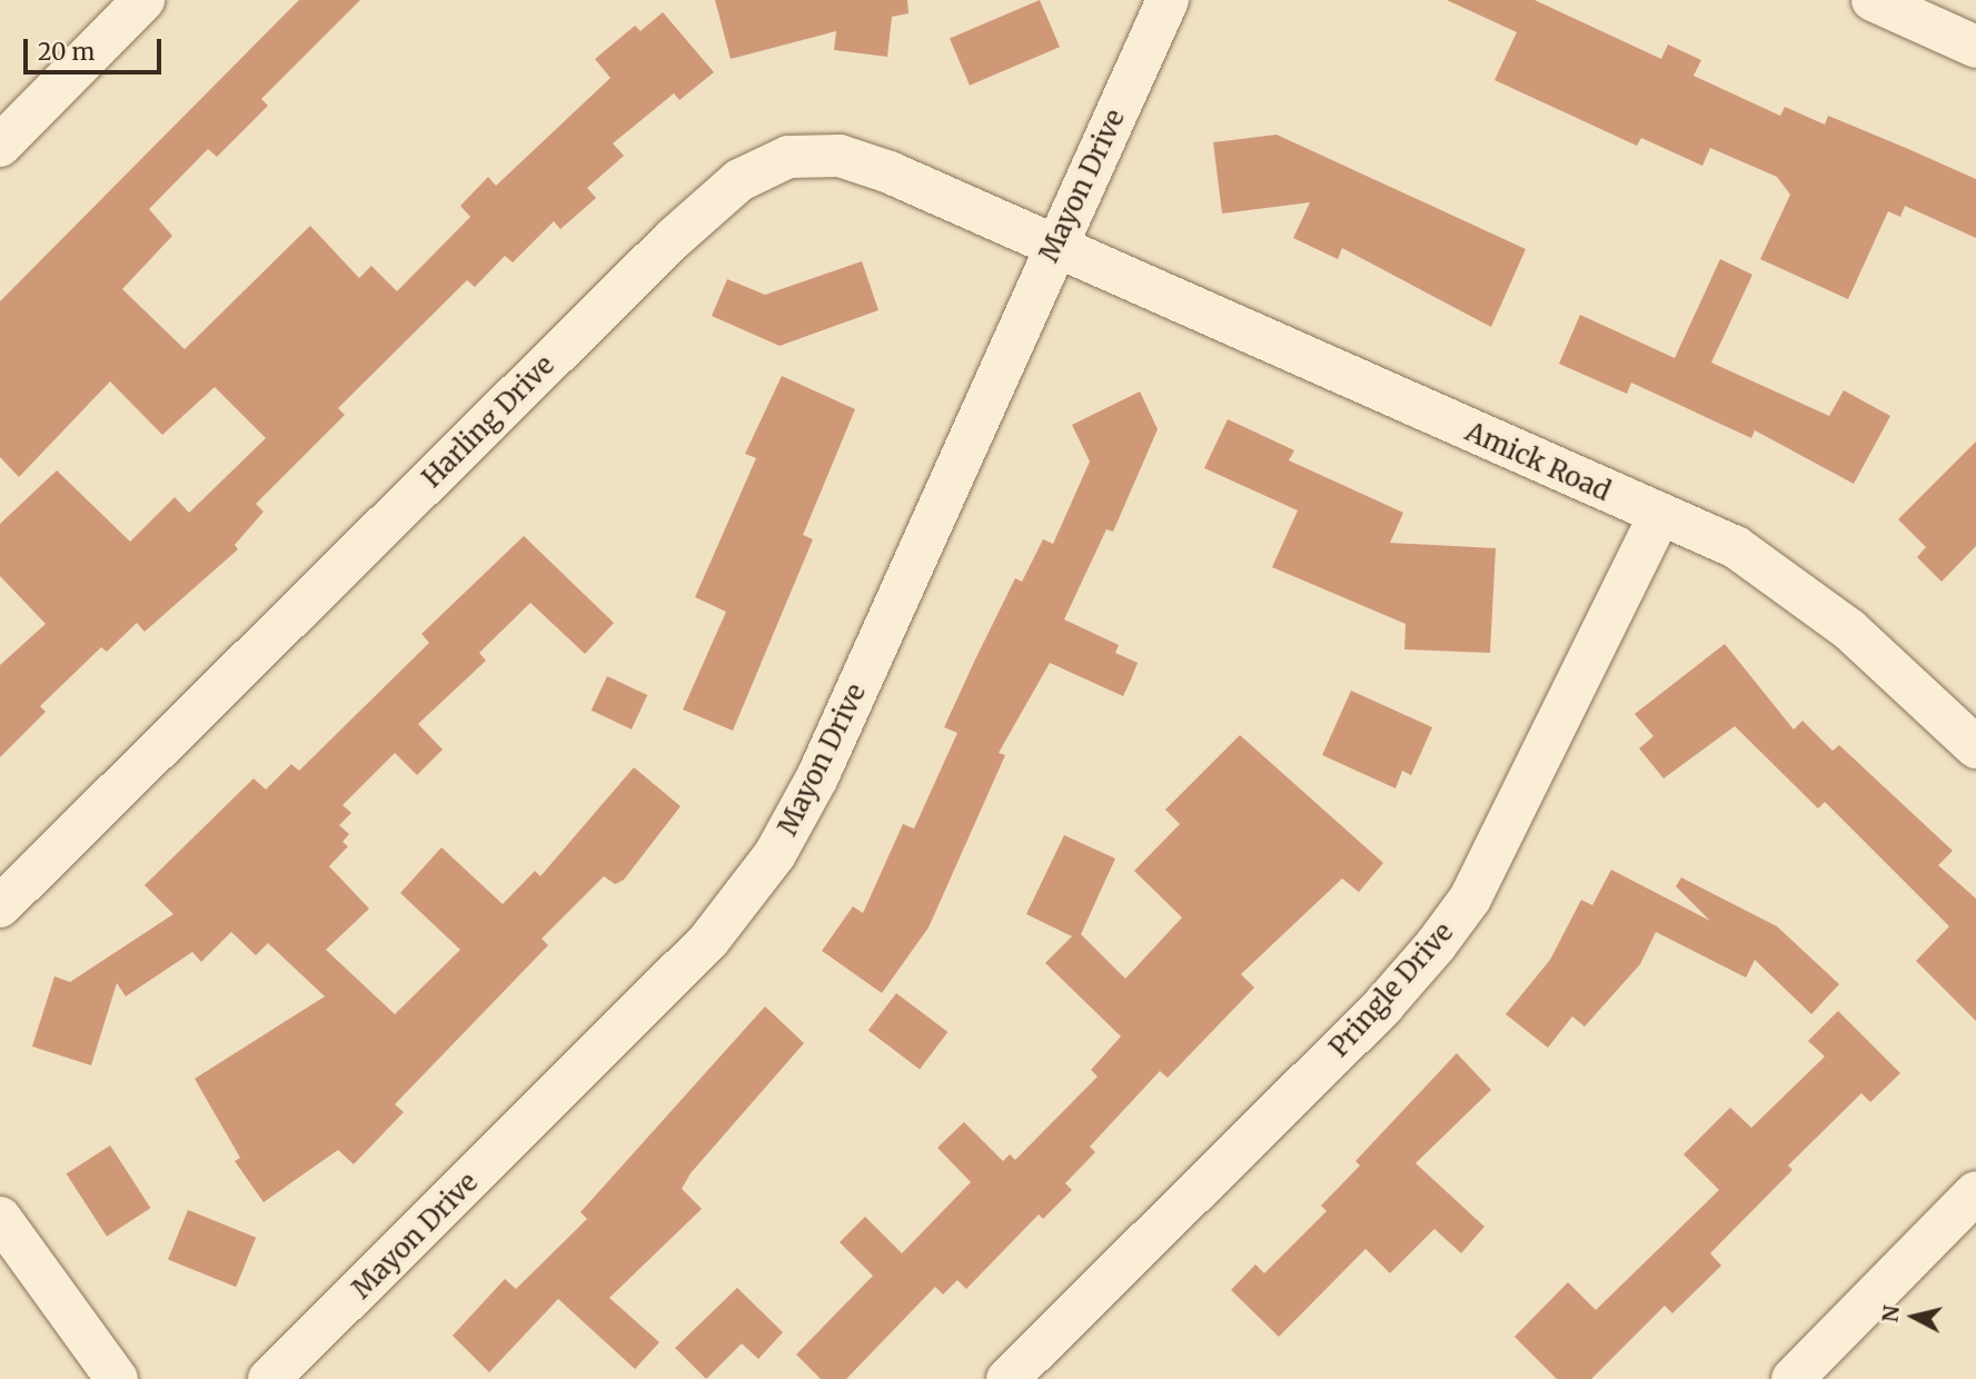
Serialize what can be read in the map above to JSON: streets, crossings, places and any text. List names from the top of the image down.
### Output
{
  "streets": {
    "street": [
      "Mayon Drive",
      "Harling Drive",
      "Amick Road",
      "Pringle Drive"
    ]
  },
  "crossings": [
    ["Mayon Drive", "Harling Drive"],
    ["Mayon Drive", "Amick Road"],
    ["Harling Drive", "Amick Road"],
    ["Amick Road", "Pringle Drive"]
  ],
  "scale_bar": "20 m",
  "north": "left"
}
